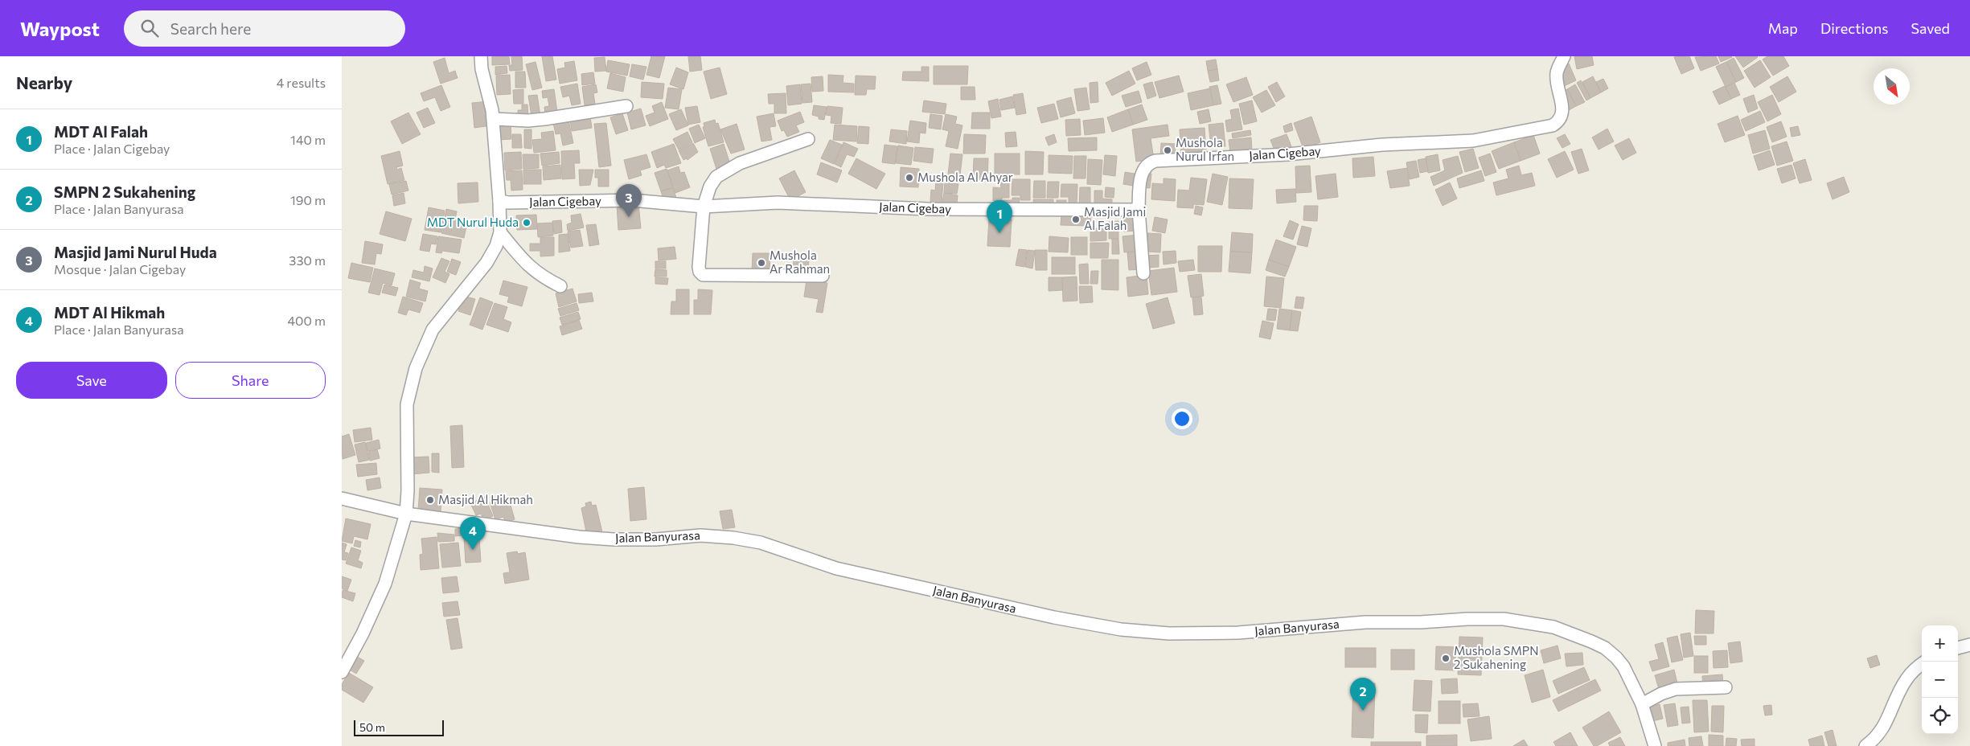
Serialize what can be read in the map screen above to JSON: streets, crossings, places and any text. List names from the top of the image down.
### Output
{
  "streets": {
    "street": ["Jalan Cigebay", "Jalan Banyurasa"]
  },
  "places": [
    "Mushola Nurul Irfan",
    "Mushola Al Ahyar",
    "Masjid Jami Al Falah",
    "MDT Nurul Huda",
    "Mushola Ar Rahman",
    "Masjid Al Hikmah",
    "Mushola SMPN 2 Sukahening"
  ],
  "scale_bar": "50 m",
  "north": "bottom right",
  "page": {
    "header": "Waypost",
    "search": "Search here",
    "nav": ["Map", "Directions", "Saved"],
    "heading": ["Nearby", "4 results"],
    "list": [
      {
        "mark": "1",
        "name": "MDT Al Falah",
        "note": "Place · Jalan Cigebay",
        "value": "140 m"
      },
      {
        "mark": "2",
        "name": "SMPN 2 Sukahening",
        "note": "Place · Jalan Banyurasa",
        "value": "190 m"
      },
      {
        "mark": "3",
        "name": "Masjid Jami Nurul Huda",
        "note": "Mosque · Jalan Cigebay",
        "value": "330 m"
      },
      {
        "mark": "4",
        "name": "MDT Al Hikmah",
        "note": "Place · Jalan Banyurasa",
        "value": "400 m"
      }
    ],
    "pins": [
      "3",
      "1",
      "4",
      "2"
    ],
    "buttons": ["Save", "Share"],
    "map_buttons": ["+", "−"],
    "scale": "50 m"
  }
}
